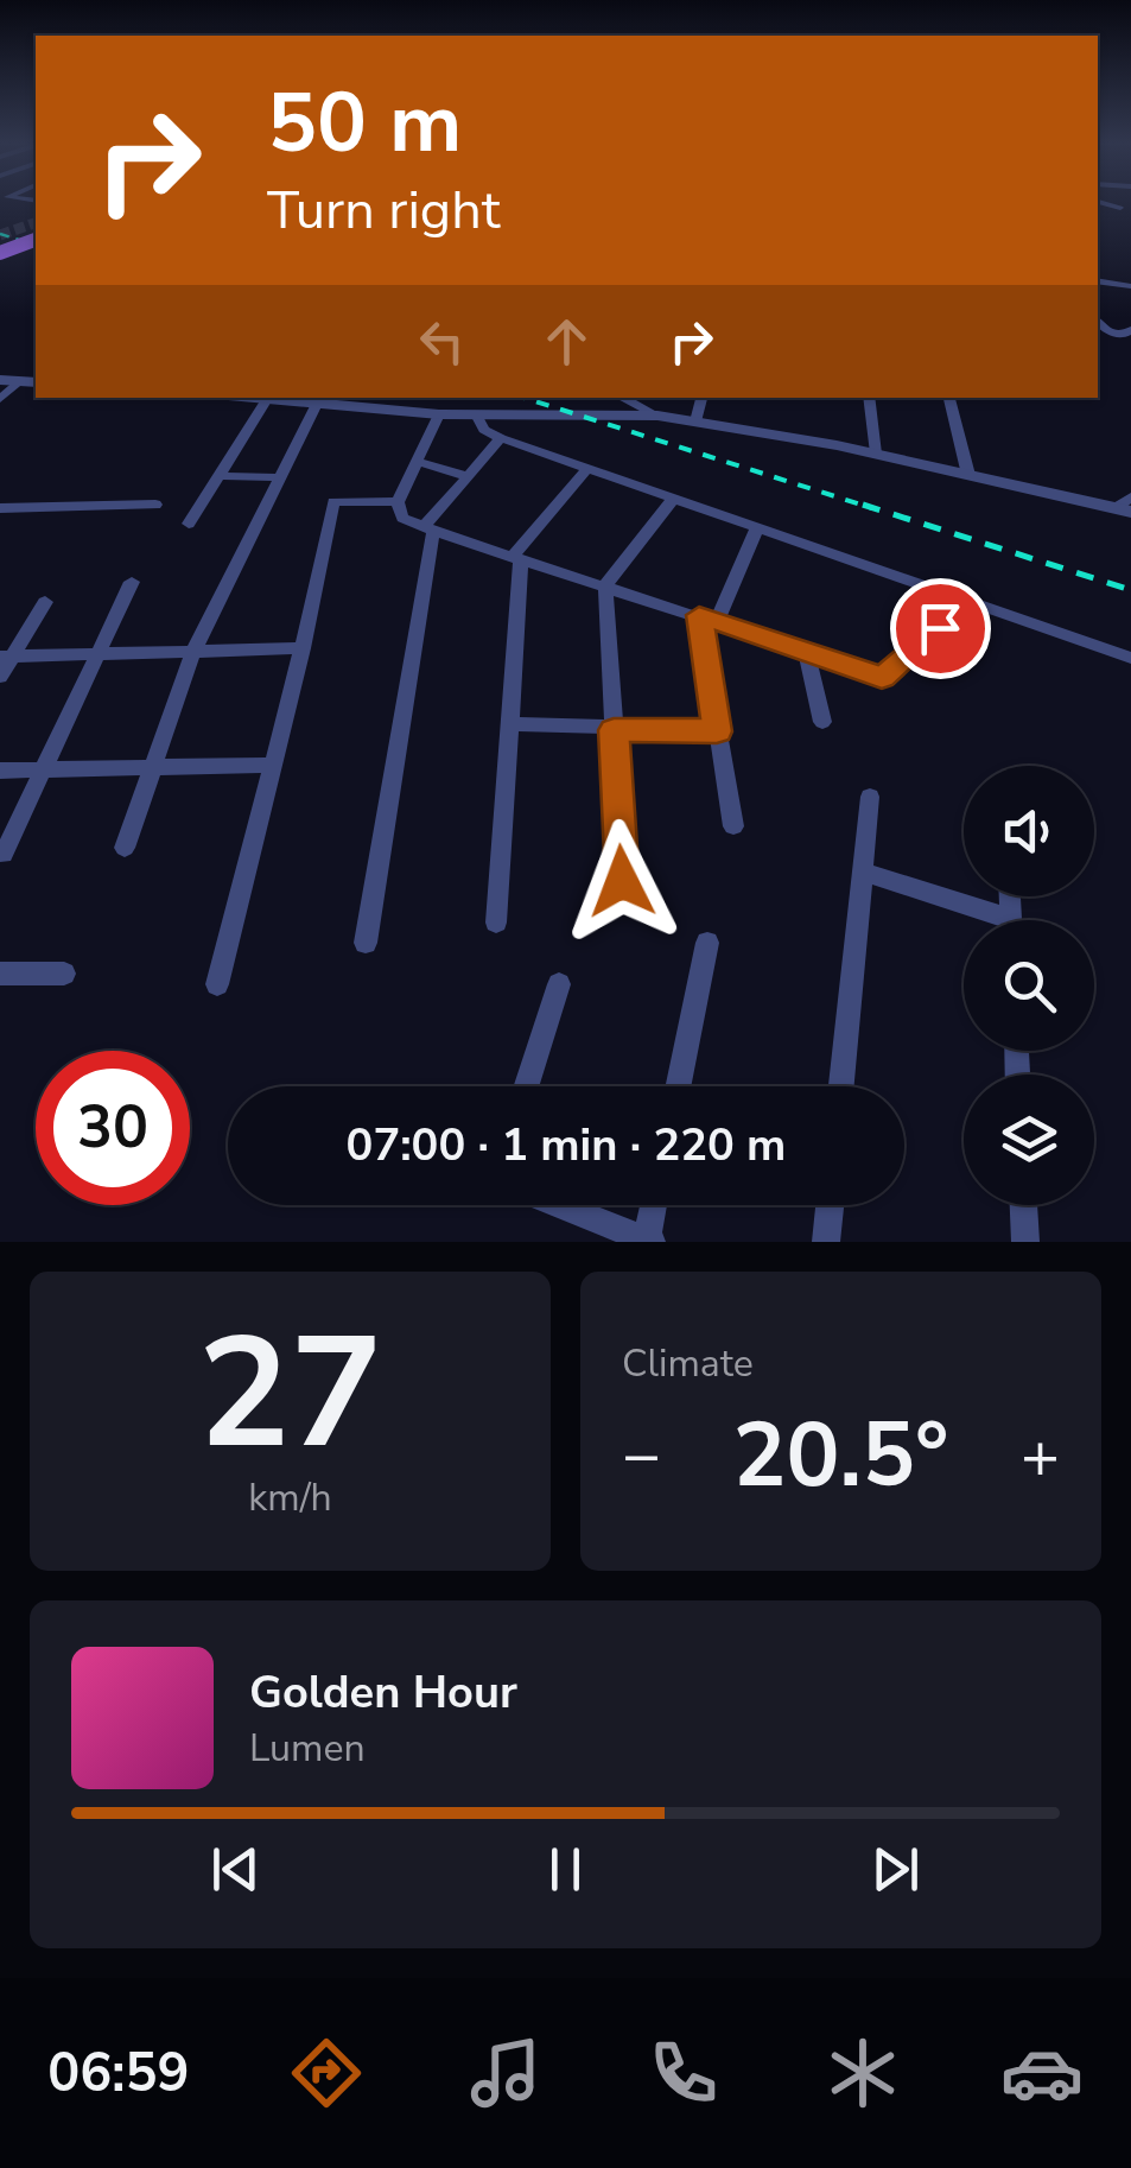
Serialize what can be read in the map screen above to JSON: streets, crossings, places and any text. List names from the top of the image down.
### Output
{
  "page": {
    "turn": ["50 m", "Turn right"],
    "limit": "30",
    "trip": "07:00 · 1 min · 220 m",
    "tile": [
      ["27", "km/h"],
      "Climate"
    ],
    "heat": ["−", "20.5°", "+"],
    "song": ["Golden Hour", "Lumen"],
    "tabs": "06:59"
  }
}
